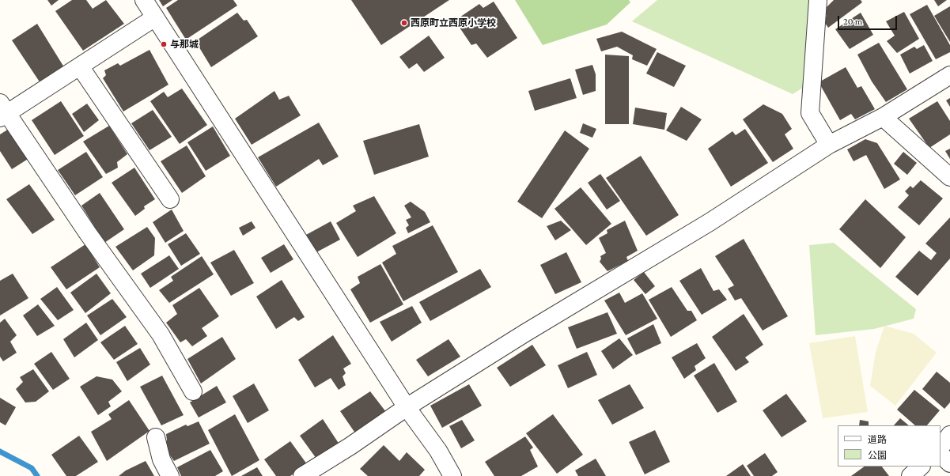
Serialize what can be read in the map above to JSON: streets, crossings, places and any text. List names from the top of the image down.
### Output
{
  "places": ["西原町立西原小学校", "与那城"],
  "legend": ["道路", "公園"],
  "scale_bar": "20 m"
}
